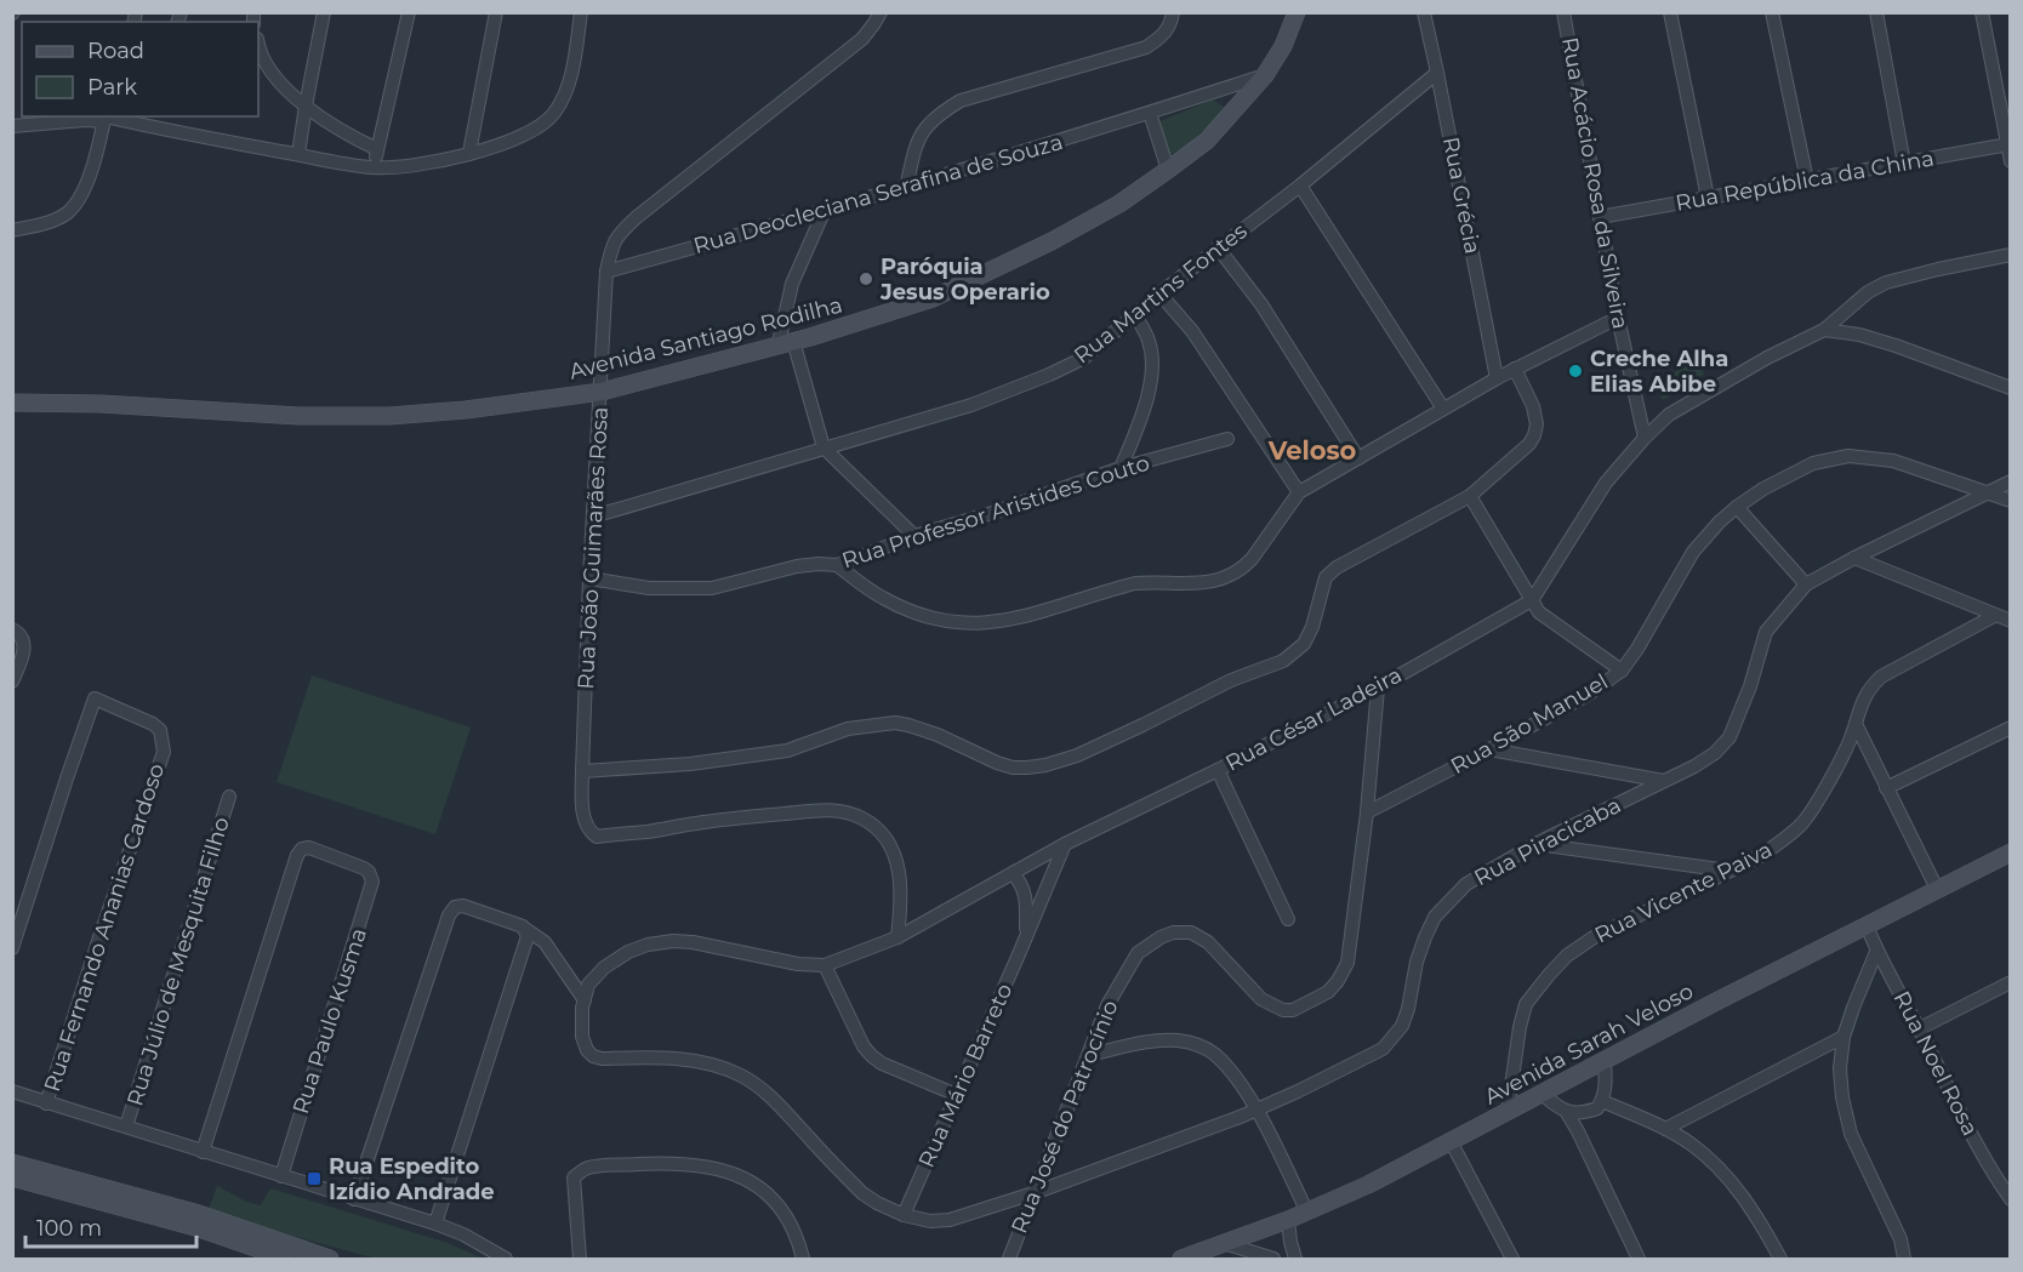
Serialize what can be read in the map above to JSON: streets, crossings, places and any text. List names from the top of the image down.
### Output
{
  "streets": {
    "main road": ["Avenida Santiago Rodilha", "Avenida Sarah Veloso"],
    "street": [
      "Rua República da China",
      "Rua Acácio Rosa da Silveira",
      "Rua Deocleciana Serafina de Souza",
      "Rua Grécia",
      "Rua Martins Fontes",
      "Rua Professor Aristides Couto",
      "Rua João Guimarães Rosa",
      "Rua César Ladeira",
      "Rua São Manuel",
      "Rua Piracicaba",
      "Rua Vicente Paiva",
      "Rua Fernando Ananias Cardoso",
      "Rua Júlio de Mesquita Filho",
      "Rua Paulo Kusma",
      "Rua Noel Rosa",
      "Rua Mário Barreto",
      "Rua José do Patrocínio"
    ]
  },
  "crossings": [
    ["Rua República da China", "Rua Acácio Rosa da Silveira"],
    ["Rua Acácio Rosa da Silveira", "Rua César Ladeira"],
    ["Rua Deocleciana Serafina de Souza", "Avenida Santiago Rodilha"],
    ["Rua Deocleciana Serafina de Souza", "Rua João Guimarães Rosa"],
    ["Rua Grécia", "Rua Martins Fontes"],
    ["Rua Martins Fontes", "Rua João Guimarães Rosa"],
    ["Avenida Santiago Rodilha", "Rua João Guimarães Rosa"],
    ["Rua Professor Aristides Couto", "Rua João Guimarães Rosa"],
    ["Rua João Guimarães Rosa", "Rua César Ladeira"],
    ["Rua César Ladeira", "Rua Piracicaba"],
    ["Rua César Ladeira", "Rua Mário Barreto"],
    ["Rua César Ladeira", "Rua José do Patrocínio"],
    ["Rua São Manuel", "Rua Piracicaba"],
    ["Rua São Manuel", "Rua José do Patrocínio"],
    ["Rua Piracicaba", "Rua Mário Barreto"],
    ["Rua Piracicaba", "Rua José do Patrocínio"],
    ["Rua Vicente Paiva", "Avenida Sarah Veloso"],
    ["Avenida Sarah Veloso", "Rua Noel Rosa"]
  ],
  "districts": ["Veloso"],
  "places": {
    "other": ["Paróquia Jesus Operario", "Creche Alha Elias Abibe"],
    "transit": ["Rua Espedito Izídio Andrade"]
  },
  "legend": ["Road", "Park"],
  "scale_bar": "100 m"
}
